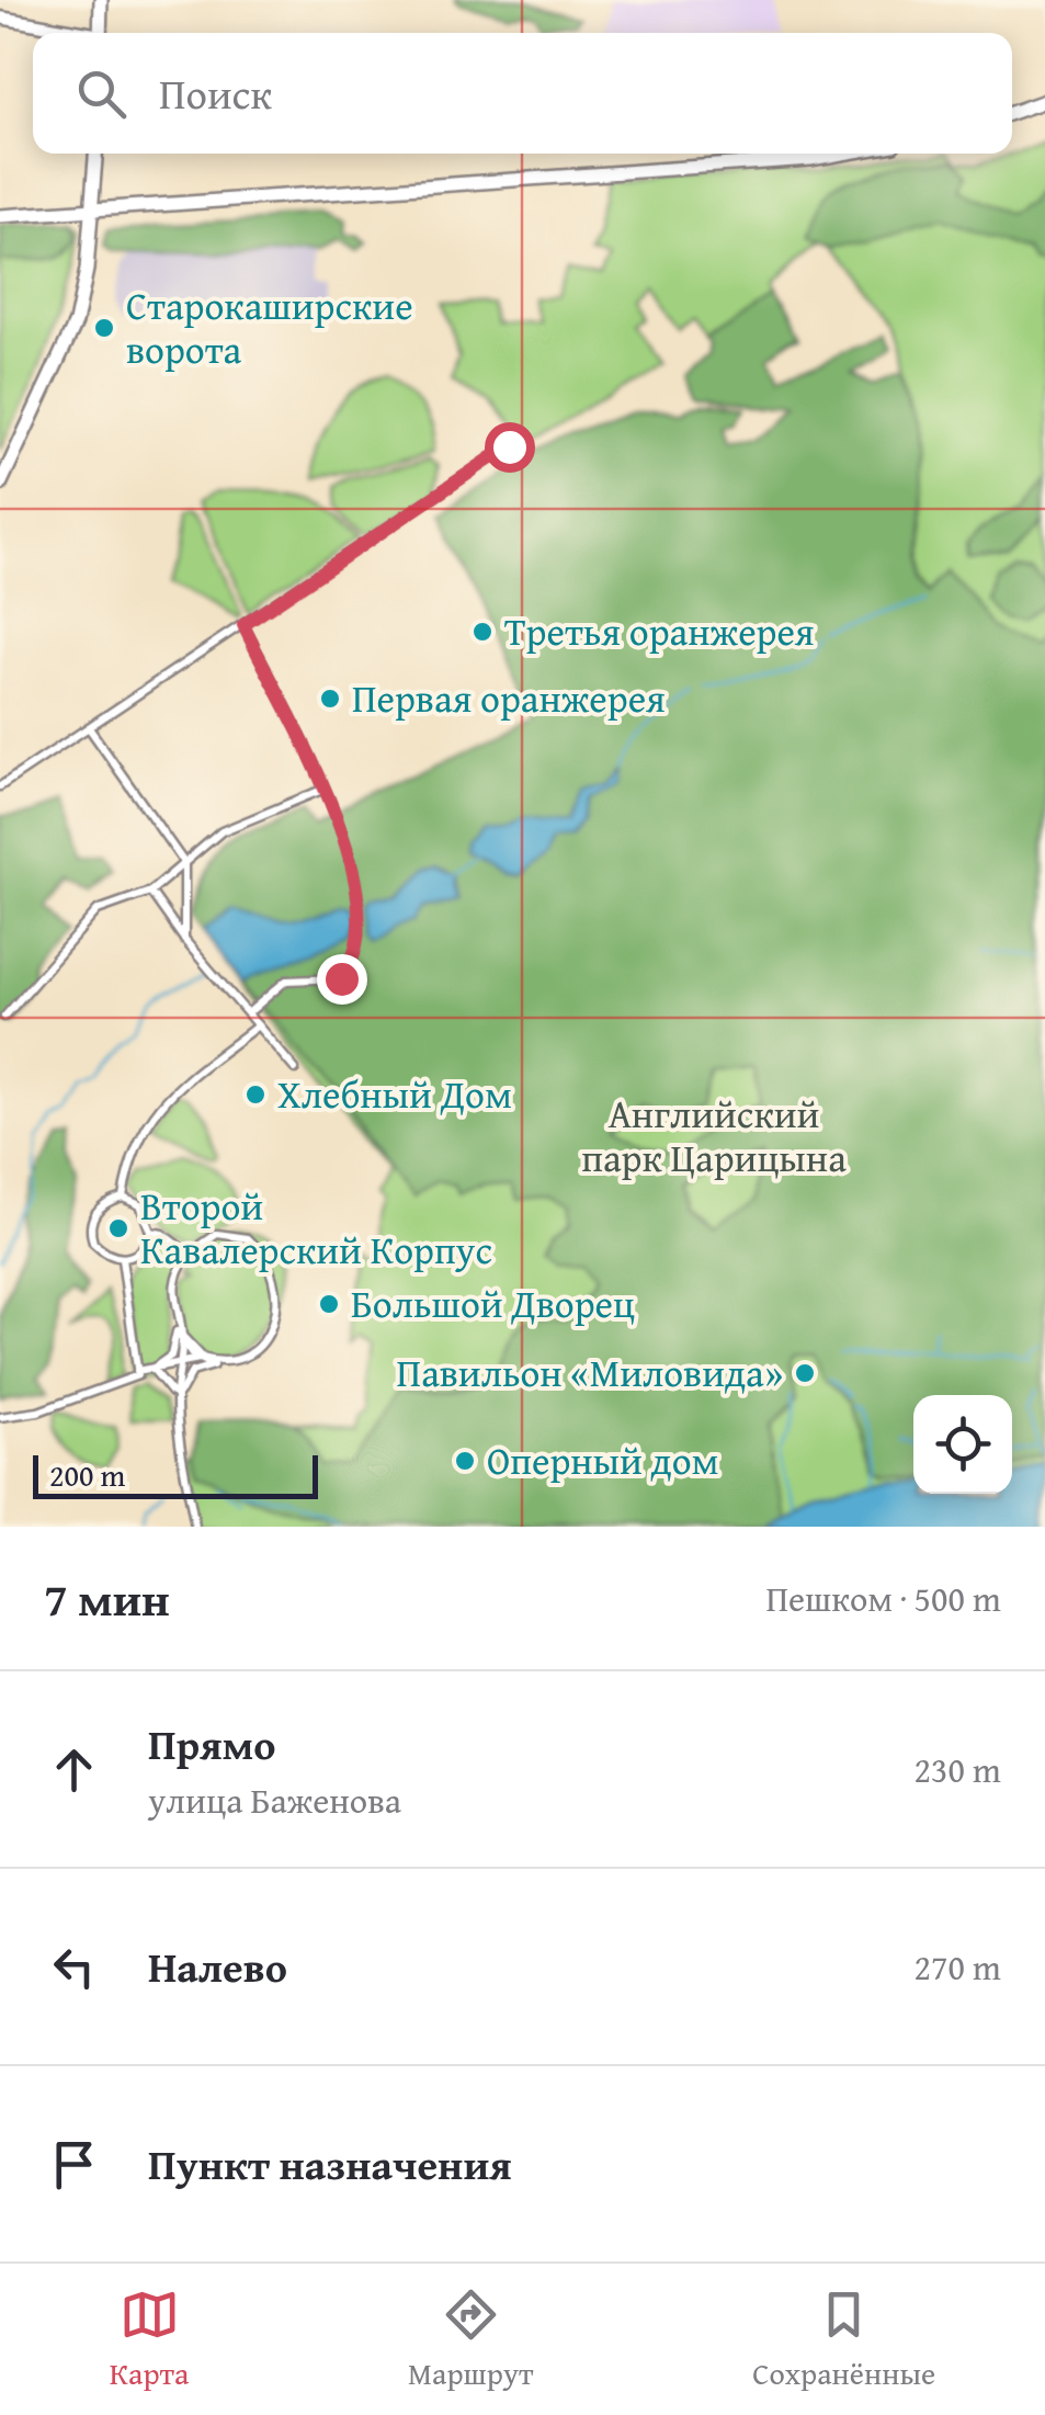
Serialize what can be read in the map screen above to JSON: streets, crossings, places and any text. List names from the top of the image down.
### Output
{
  "parks": ["Английский парк Царицына"],
  "places": [
    "Старокаширские ворота",
    "Третья оранжерея",
    "Первая оранжерея",
    "Хлебный Дом",
    "Второй Кавалерский Корпус",
    "Большой Дворец",
    "Павильон «Миловида»",
    "Оперный дом"
  ],
  "scale_bar": "200 m",
  "page": {
    "search": "Поиск",
    "scale": "200 m",
    "heading": ["7 мин", "Пешком · 500 m"],
    "list": [
      ["Прямо", "улица Баженова", "230 m"],
      ["Налево", "270 m"],
      "Пункт назначения"
    ],
    "nav": ["Карта", "Маршрут", "Сохранённые"]
  }
}
